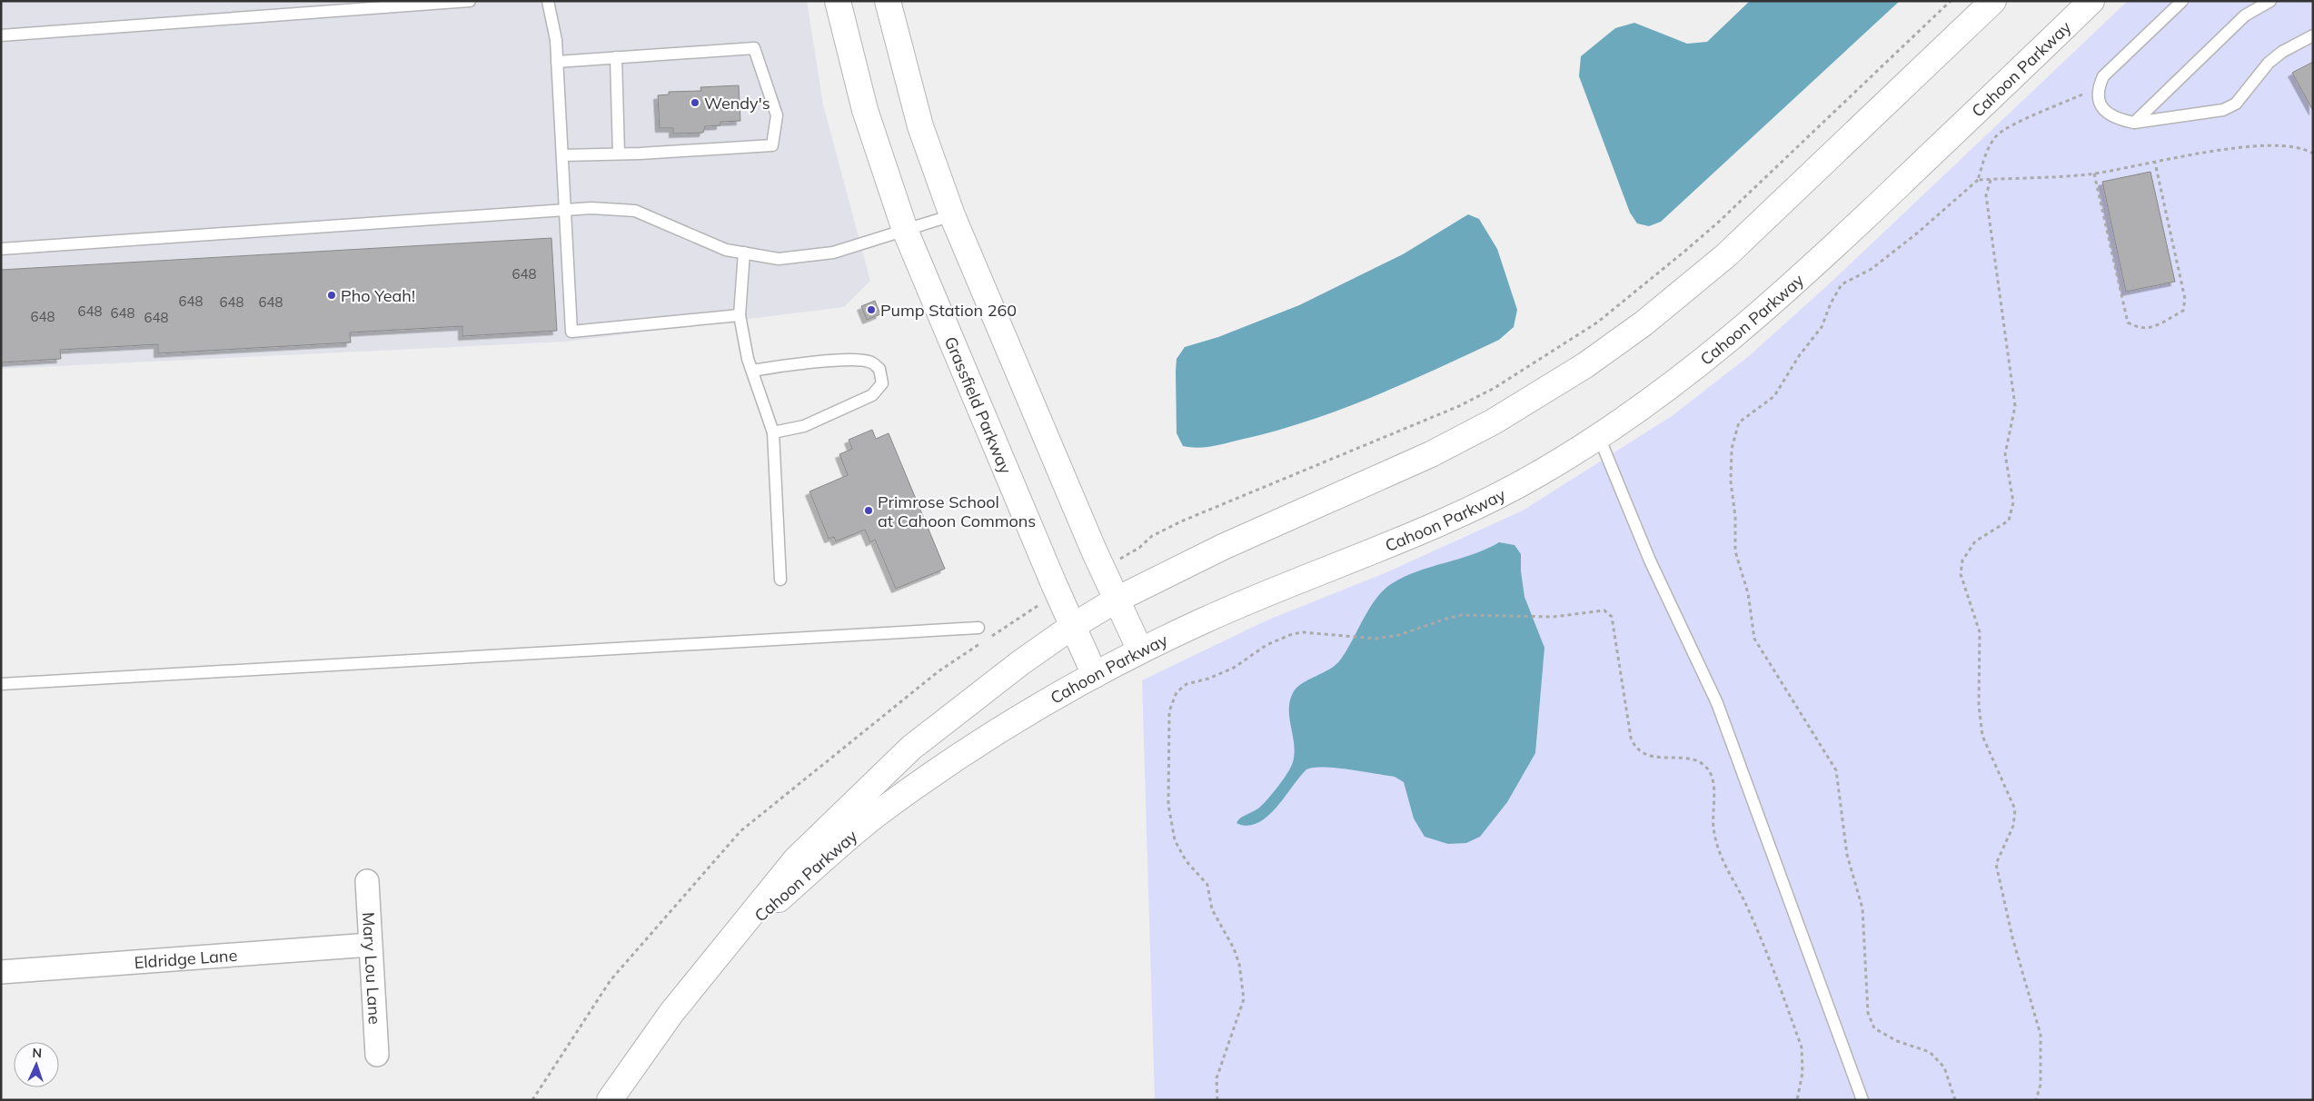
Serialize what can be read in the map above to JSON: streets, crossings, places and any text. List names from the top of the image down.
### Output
{
  "streets": {
    "street": [
      "Cahoon Parkway",
      "Grassfield Parkway",
      "Eldridge Lane",
      "Mary Lou Lane"
    ]
  },
  "crossings": [
    ["Cahoon Parkway", "Grassfield Parkway"],
    ["Eldridge Lane", "Mary Lou Lane"]
  ],
  "places": [
    "Wendy's",
    "Pho Yeah!",
    "Pump Station 260",
    "Primrose School at Cahoon Commons"
  ],
  "house_numbers": [
    "648",
    "648",
    "648",
    "648",
    "648",
    "648",
    "648",
    "648"
  ],
  "north": "top"
}
